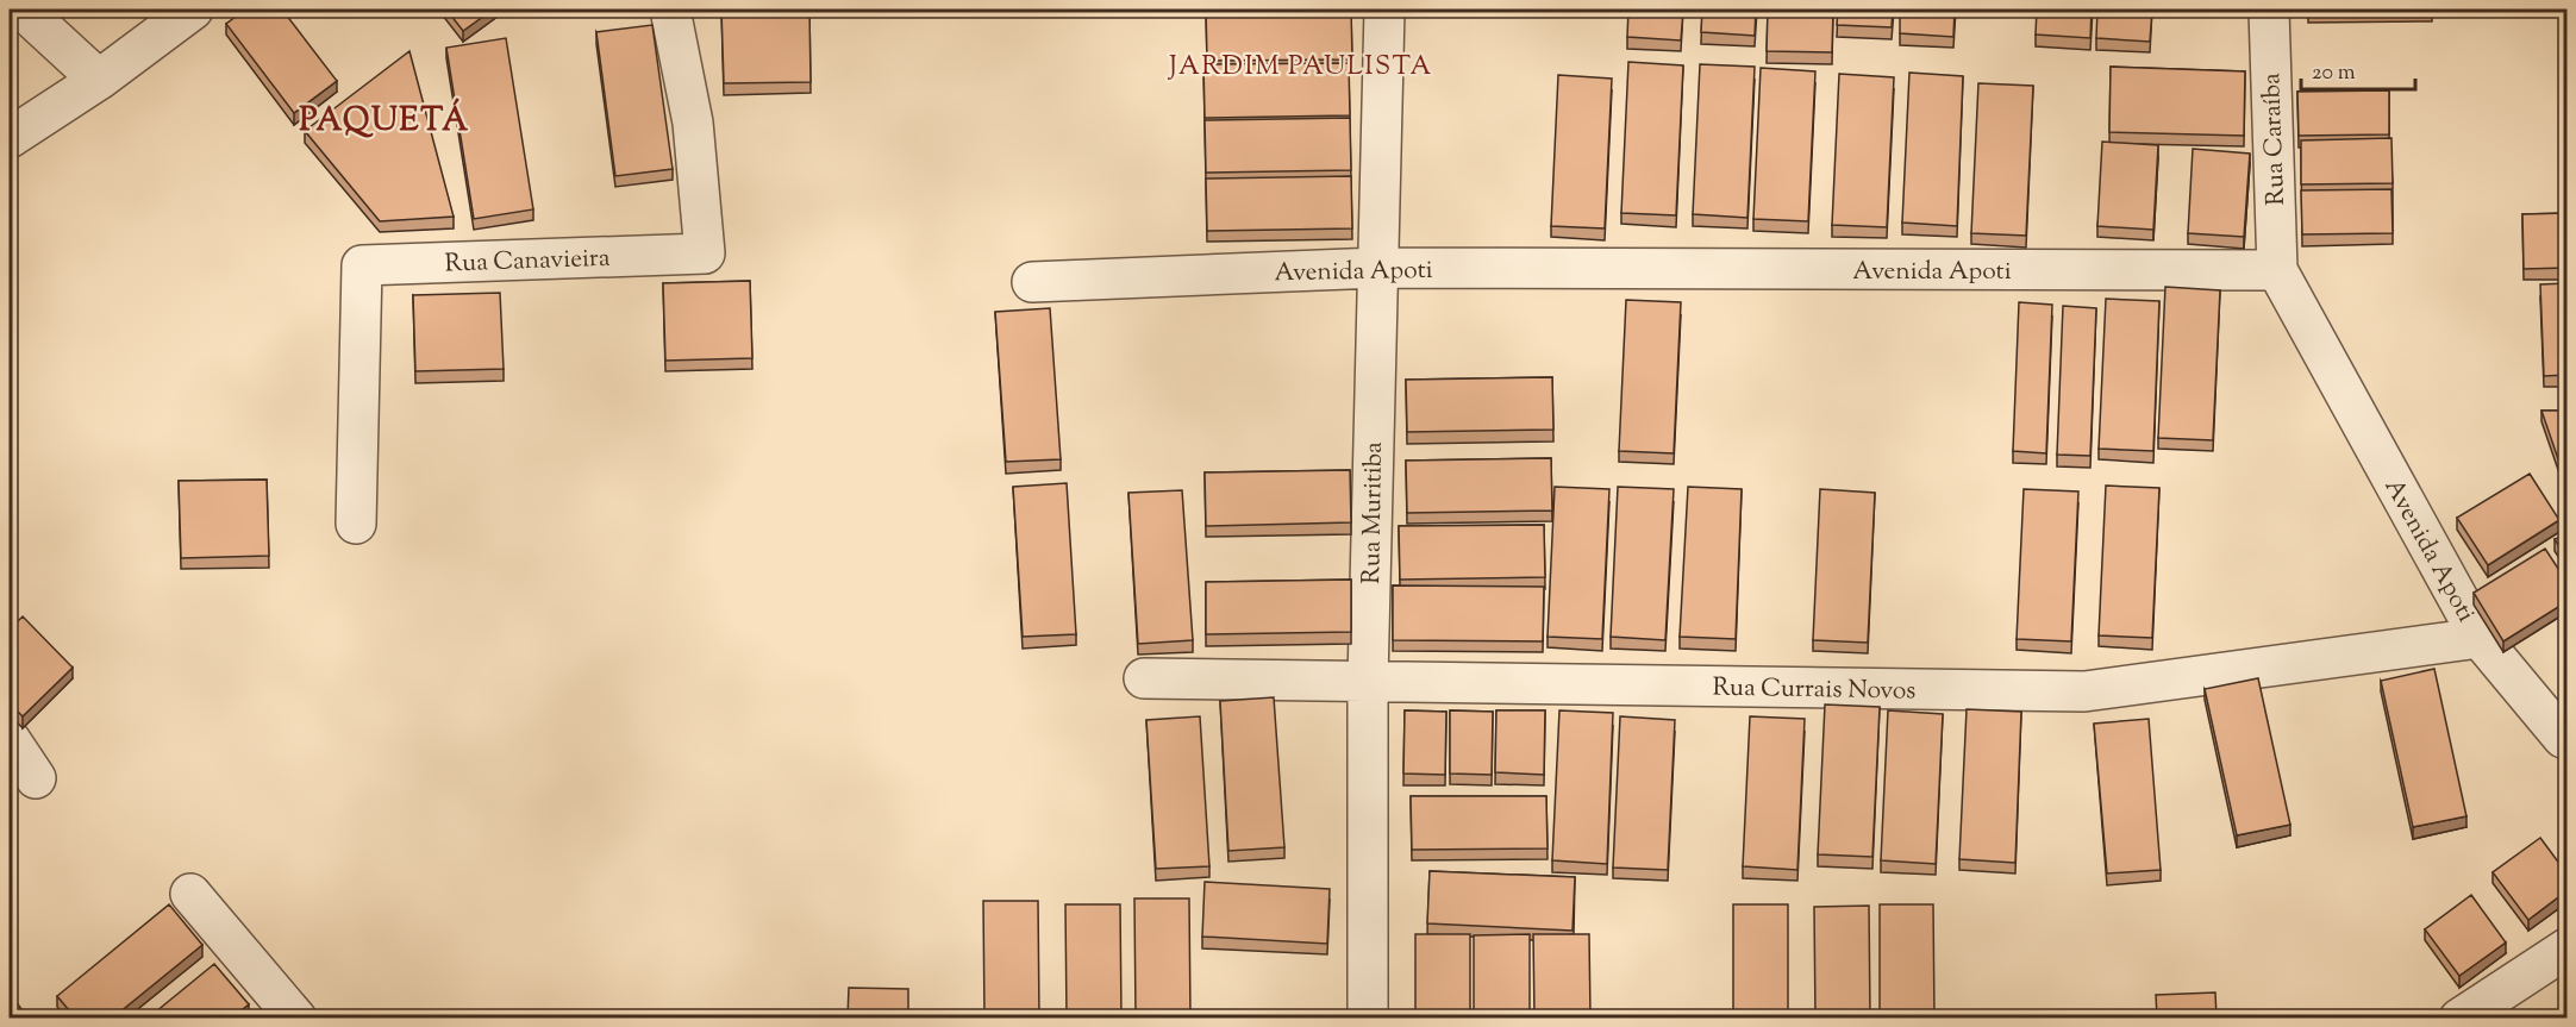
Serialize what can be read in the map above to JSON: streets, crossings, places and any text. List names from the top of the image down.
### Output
{
  "streets": {
    "street": [
      "Rua Caraíba",
      "Rua Canavieira",
      "Avenida Apoti",
      "Rua Muritiba",
      "Rua Currais Novos"
    ]
  },
  "crossings": [
    ["Rua Caraíba", "Avenida Apoti"],
    ["Avenida Apoti", "Rua Muritiba"],
    ["Avenida Apoti", "Rua Currais Novos"],
    ["Rua Muritiba", "Rua Currais Novos"]
  ],
  "districts": ["JARDIM PAULISTA", "PAQUETÁ"],
  "scale_bar": "20 m"
}
